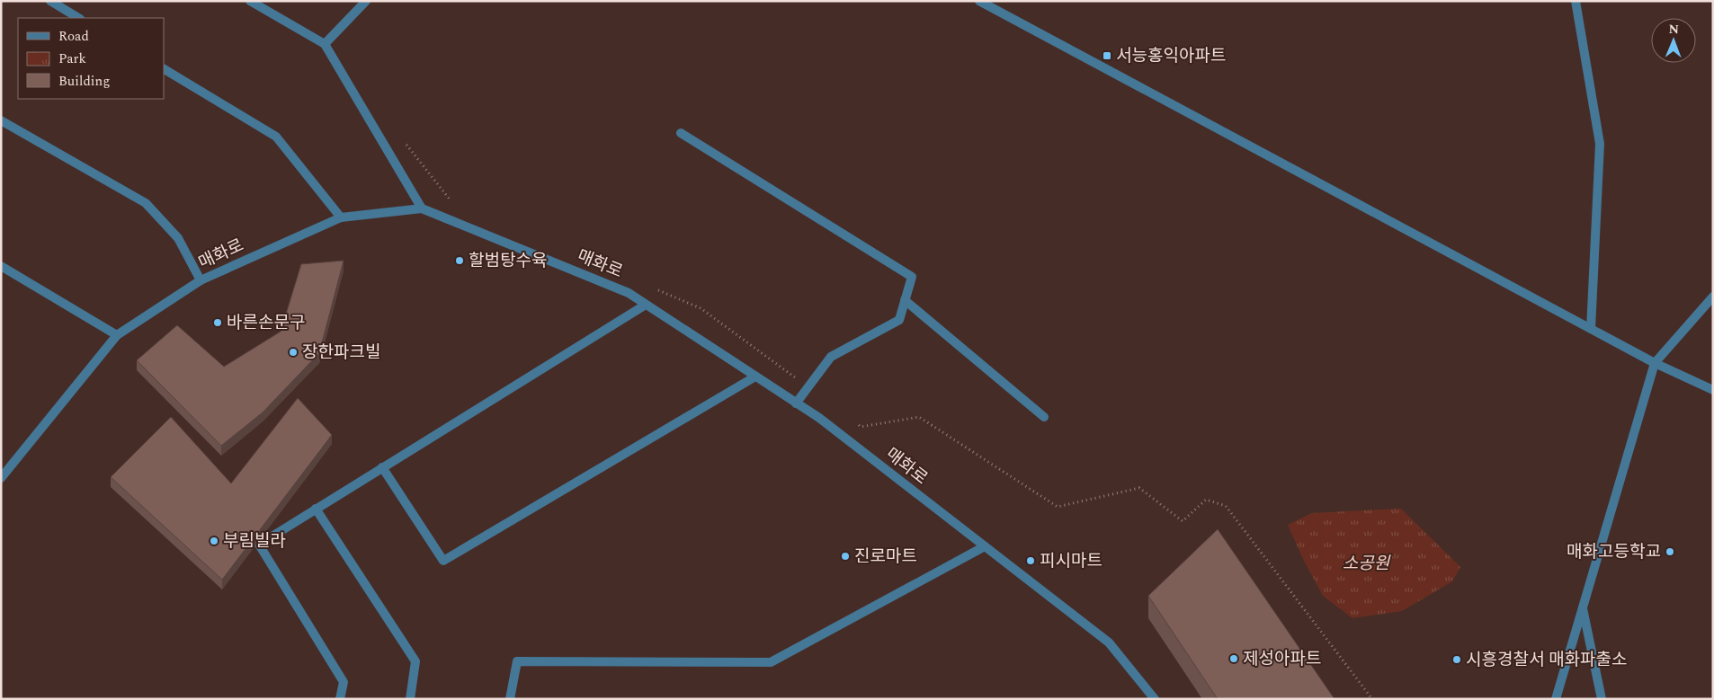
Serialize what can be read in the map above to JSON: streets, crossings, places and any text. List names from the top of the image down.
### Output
{
  "streets": {
    "street": ["매화로"]
  },
  "parks": ["소공원"],
  "places": {
    "transit": ["서능홍익아파트"],
    "other": [
      "할범탕수육",
      "바른손문구",
      "장한파크빌",
      "부림빌라",
      "매화고등학교",
      "진로마트",
      "피시마트",
      "제성아파트",
      "시흥경찰서 매화파출소"
    ]
  },
  "legend": ["Road", "Park", "Building"],
  "north": "top"
}
